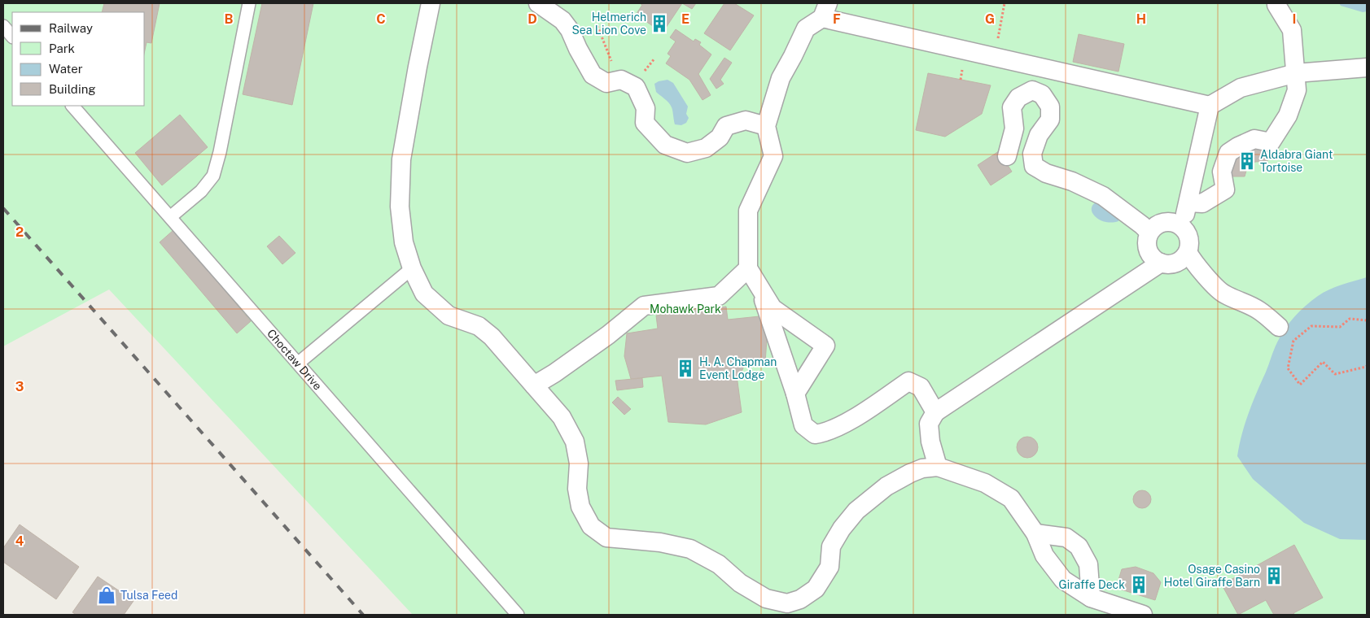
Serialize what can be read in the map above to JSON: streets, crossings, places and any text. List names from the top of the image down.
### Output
{
  "streets": {
    "lane": ["Choctaw Drive"]
  },
  "parks": ["Mohawk Park"],
  "places": {
    "building": [
      "Helmerich Sea Lion Cove",
      "Aldabra Giant Tortoise",
      "H. A. Chapman Event Lodge",
      "Osage Casino Hotel Giraffe Barn",
      "Giraffe Deck"
    ],
    "shop": ["Tulsa Feed"]
  },
  "legend": [
    "Railway",
    "Park",
    "Water",
    "Building"
  ],
  "grid": {
    "columns": [
      "B",
      "C",
      "D",
      "E",
      "F",
      "G",
      "H",
      "I"
    ],
    "rows": ["2", "3", "4"]
  }
}
